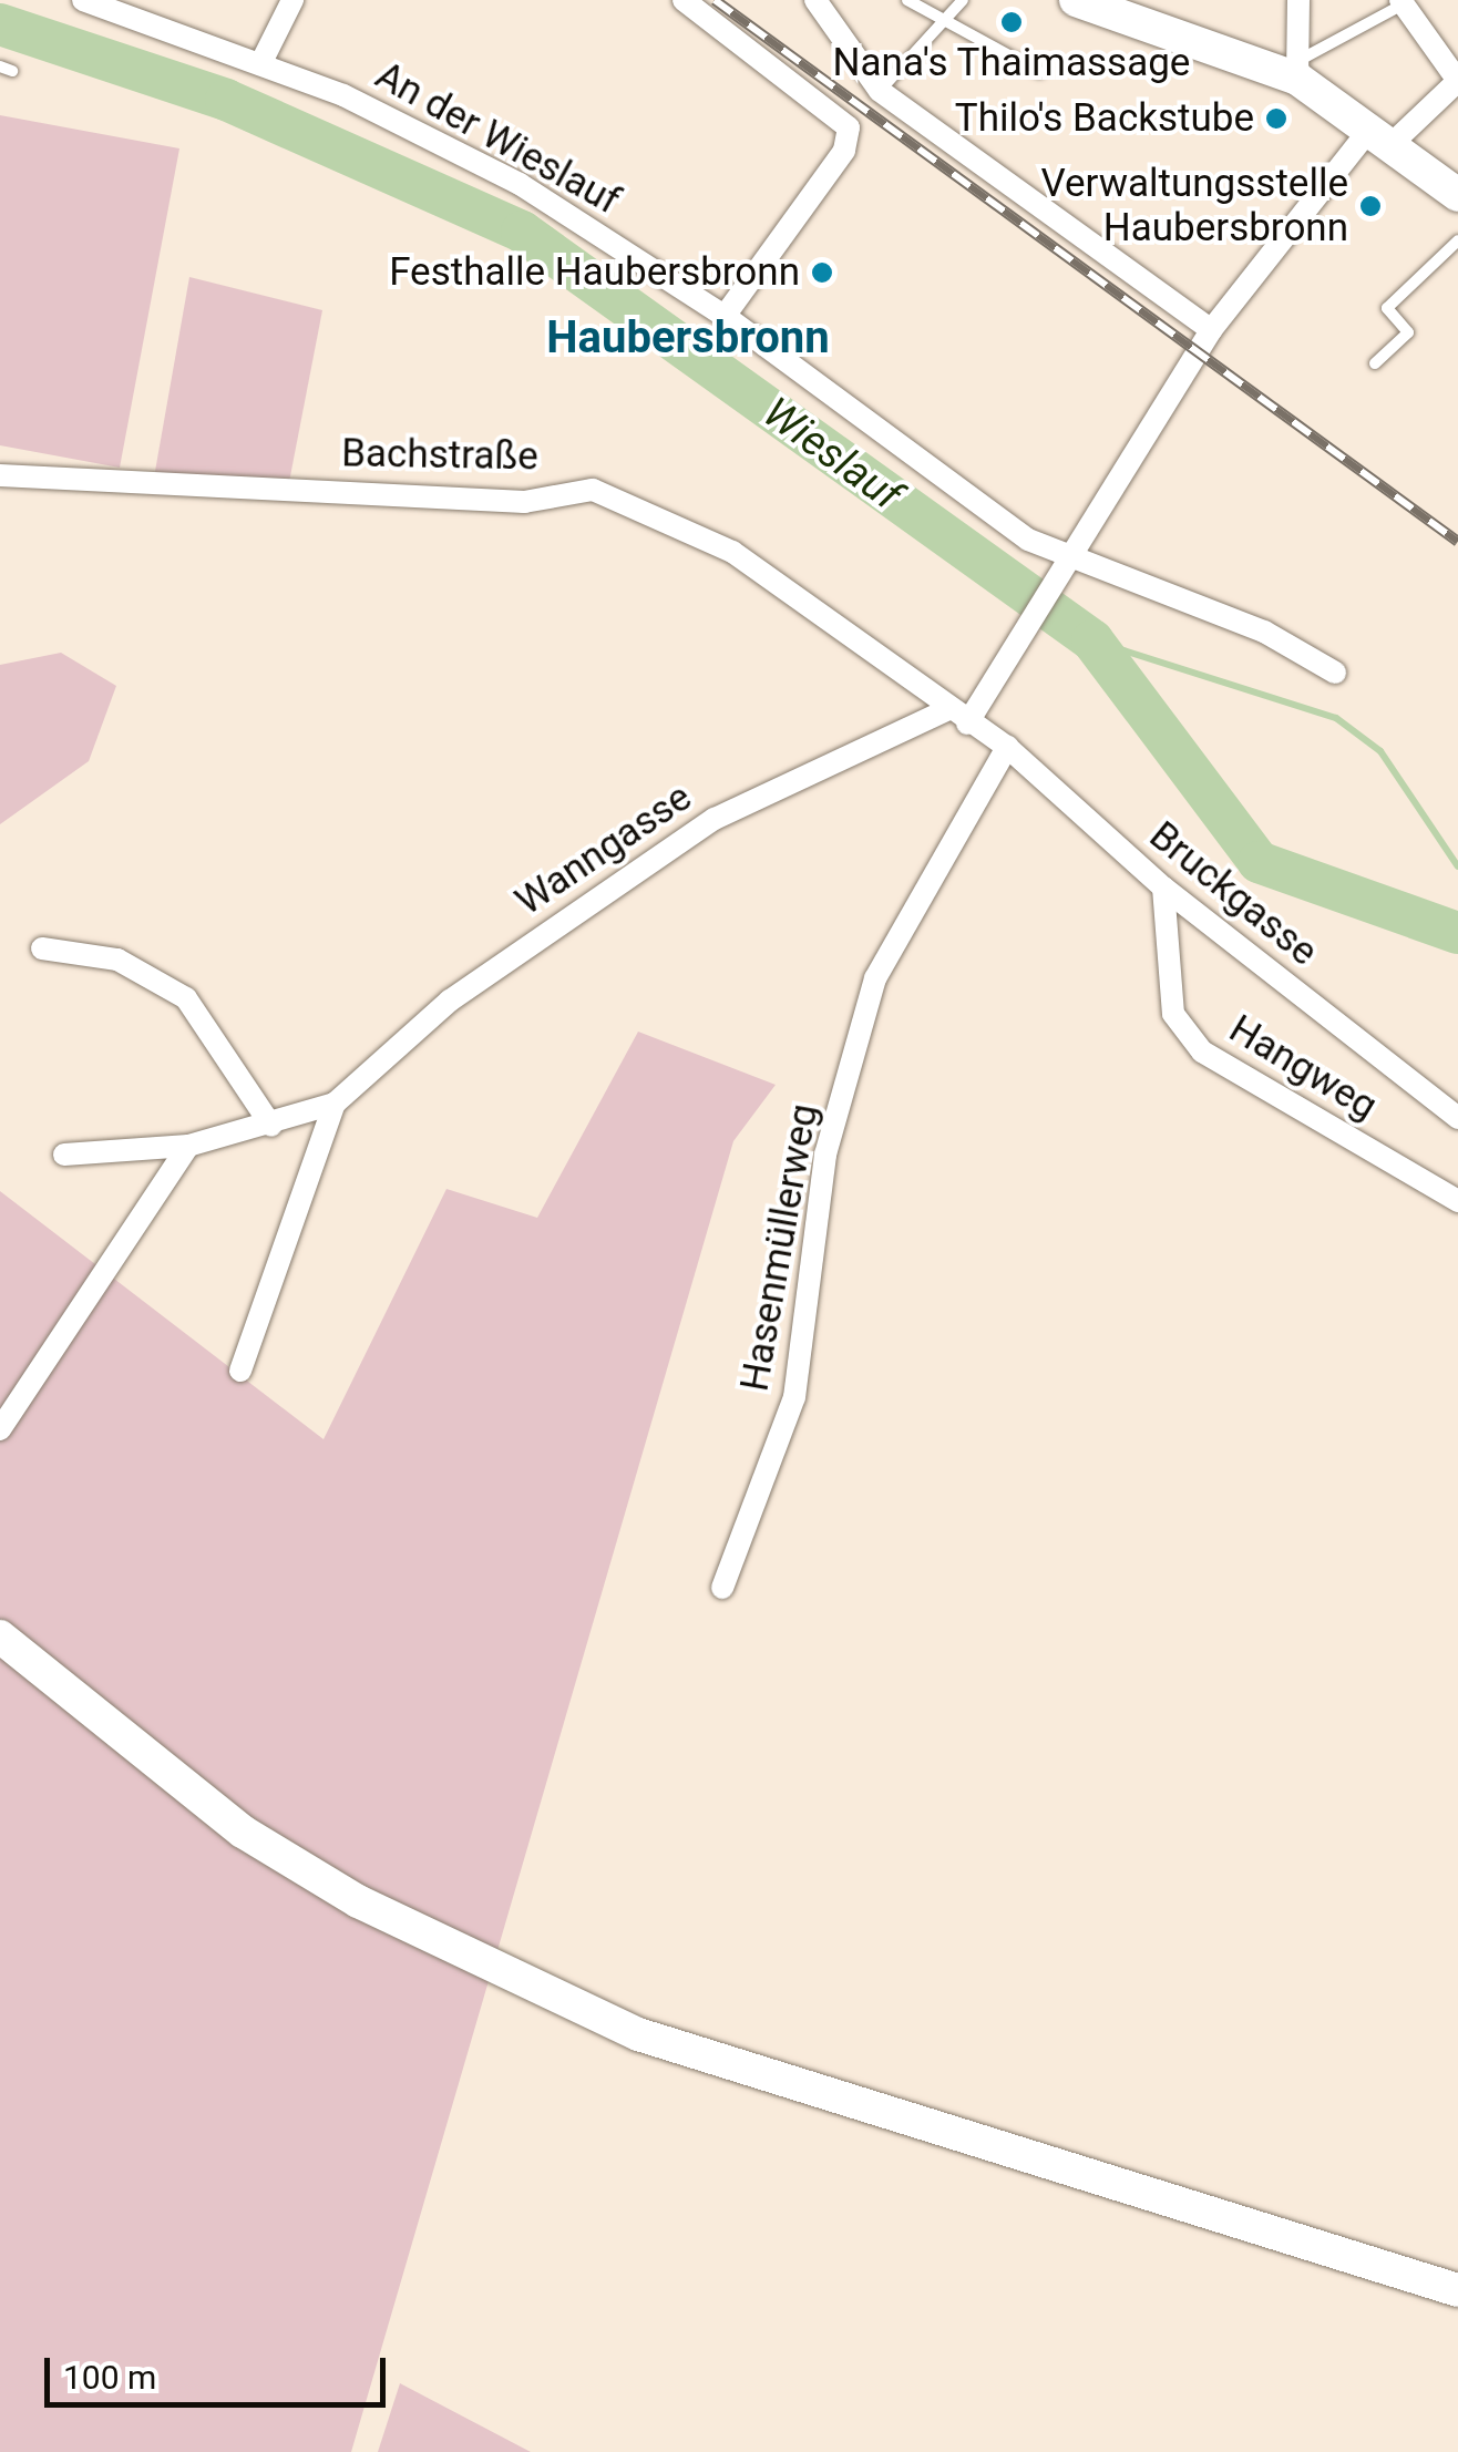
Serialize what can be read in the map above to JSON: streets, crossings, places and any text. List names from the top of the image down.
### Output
{
  "streets": {
    "street": [
      "An der Wieslauf",
      "Bachstraße",
      "Wanngasse",
      "Bruckgasse",
      "Hangweg",
      "Hasenmüllerweg"
    ]
  },
  "crossings": [
    ["Bachstraße", "Wanngasse"],
    ["Bachstraße", "Bruckgasse"],
    ["Wanngasse", "Bruckgasse"],
    ["Bruckgasse", "Hangweg"],
    ["Bruckgasse", "Hasenmüllerweg"]
  ],
  "districts": ["Haubersbronn"],
  "water": ["Wieslauf"],
  "places": [
    "Nana's Thaimassage",
    "Thilo's Backstube",
    "Verwaltungsstelle Haubersbronn",
    "Festhalle Haubersbronn"
  ],
  "scale_bar": "100 m"
}
